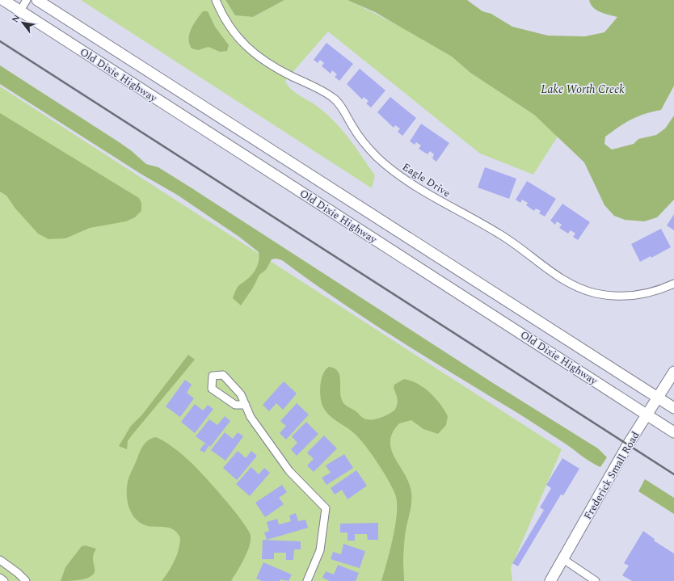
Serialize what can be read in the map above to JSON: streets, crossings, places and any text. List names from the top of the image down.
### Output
{
  "streets": {
    "main road": ["Old Dixie Highway", "Frederick Small Road"],
    "street": ["Eagle Drive"]
  },
  "crossings": [
    ["Old Dixie Highway", "Frederick Small Road"]
  ],
  "water": ["Lake Worth Creek"],
  "north": "top left"
}
